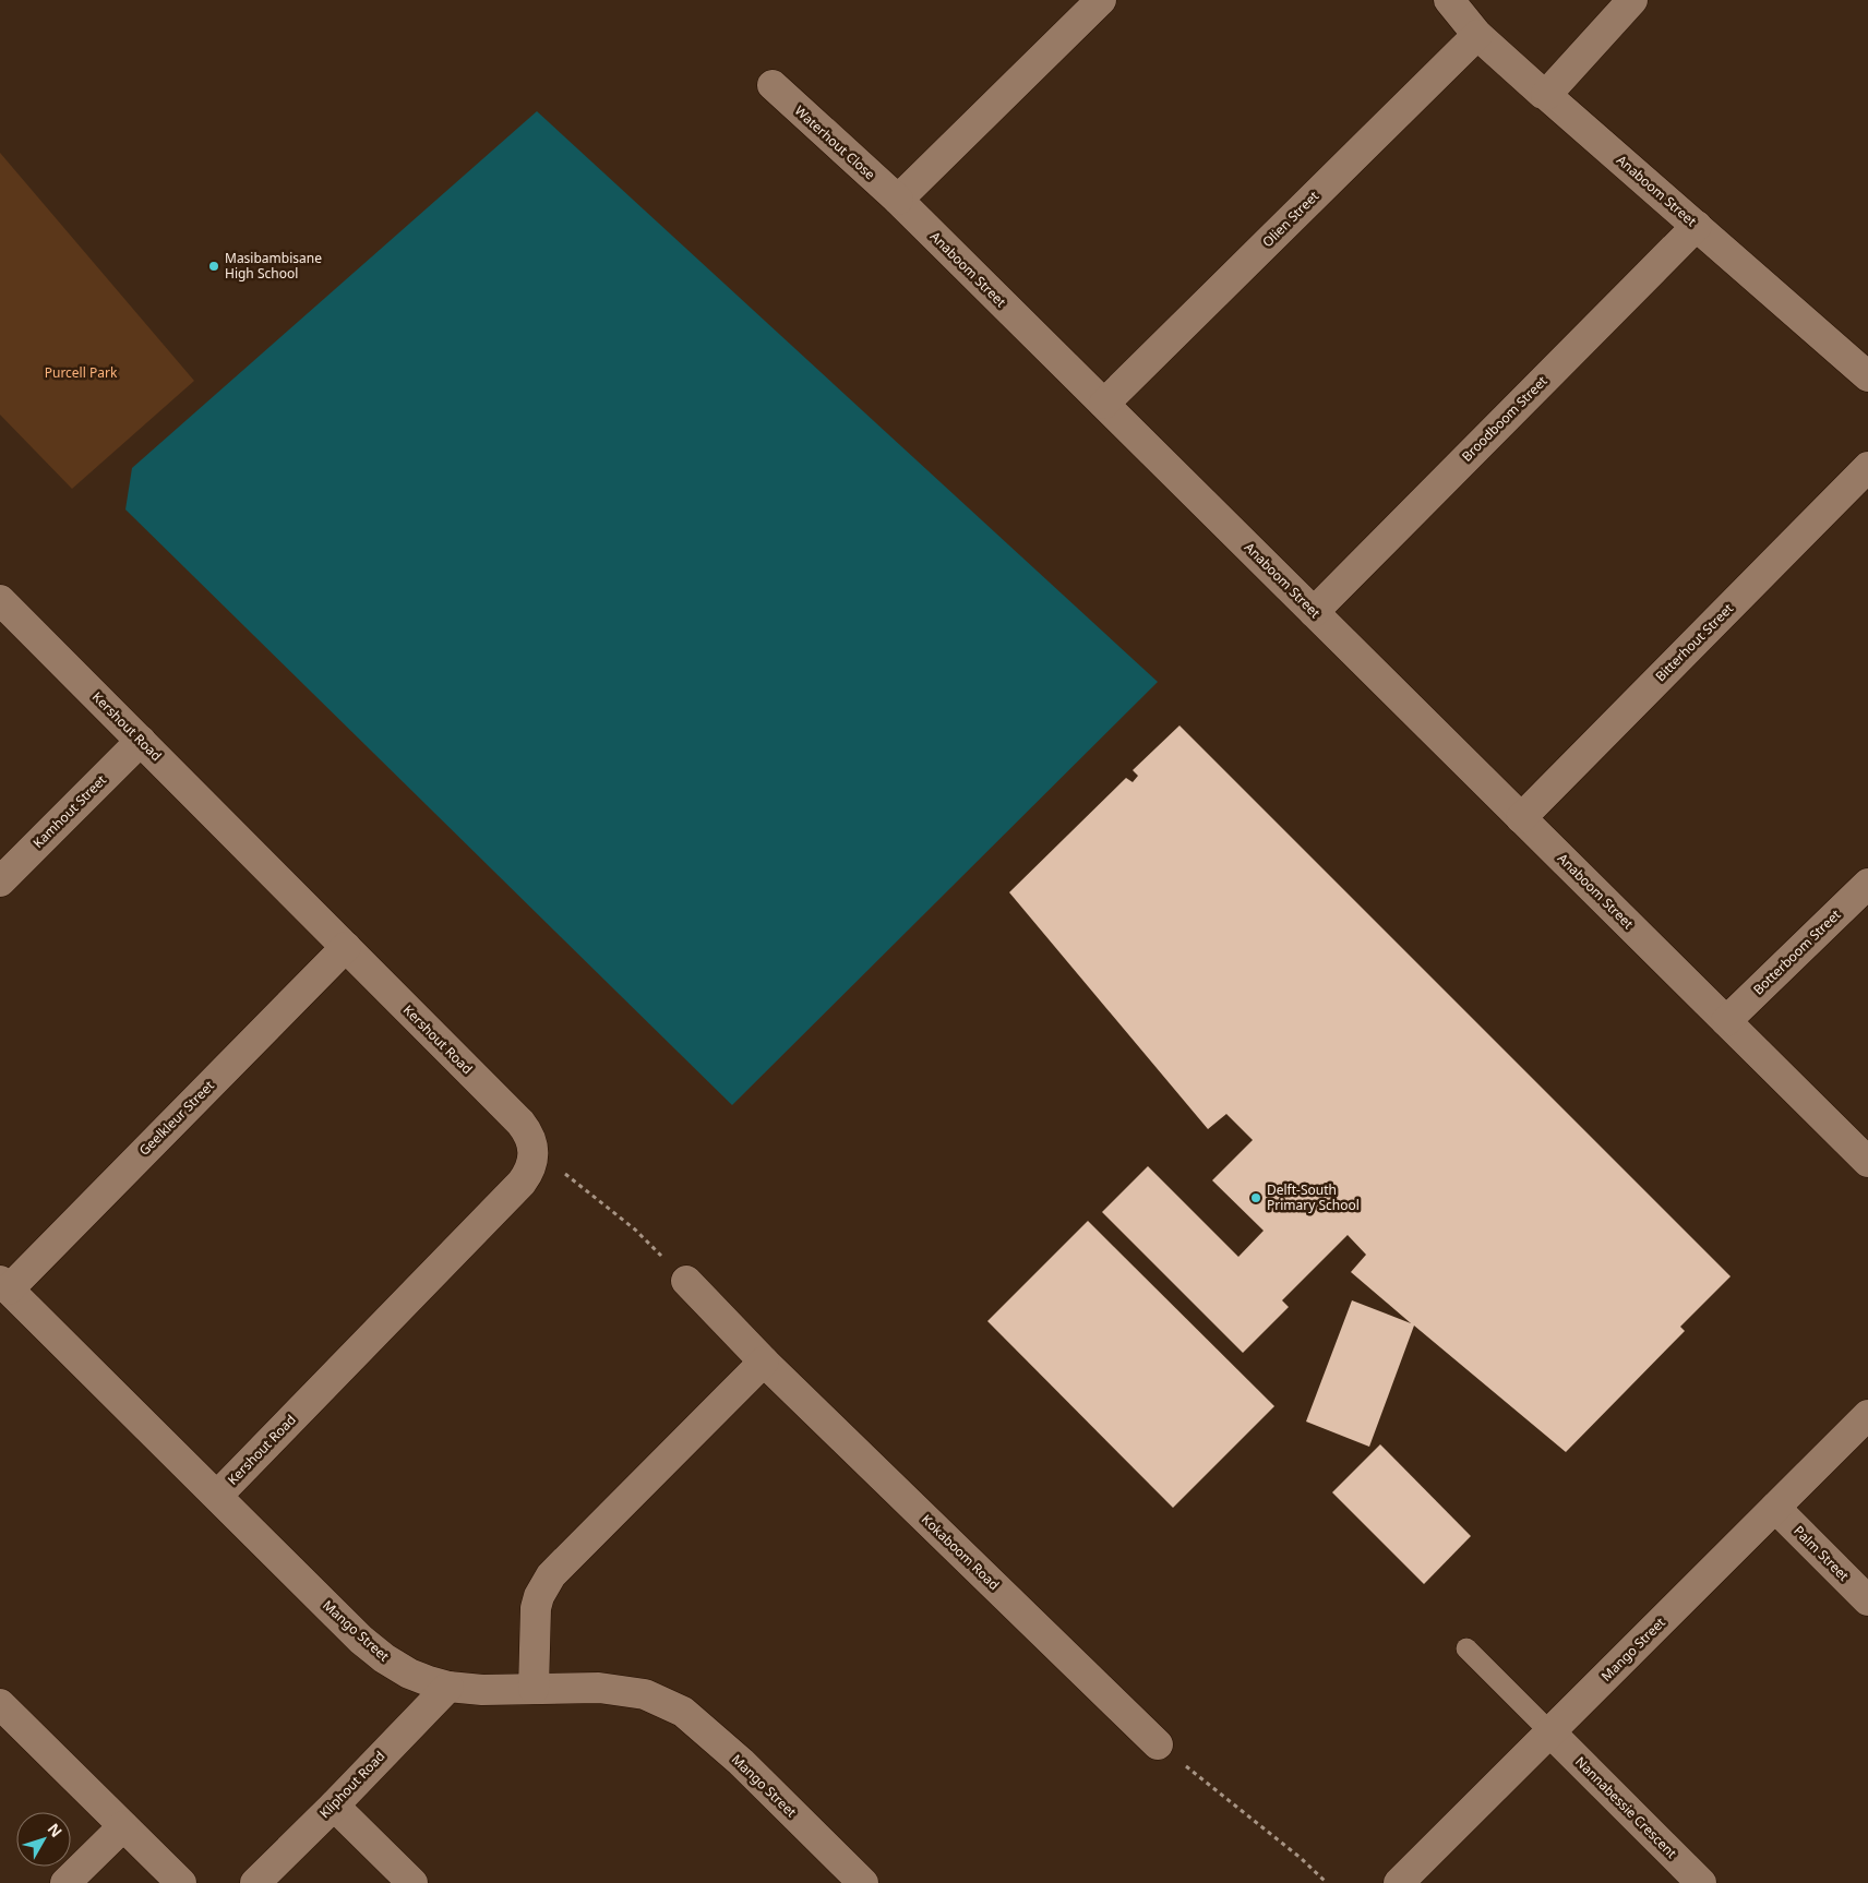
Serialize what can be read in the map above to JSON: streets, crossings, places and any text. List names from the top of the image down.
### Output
{
  "streets": {
    "street": [
      "Waterhout Close",
      "Anaboom Street",
      "Olien Street",
      "Broodboom Street",
      "Bitterhout Street",
      "Kershout Road",
      "Kamhout Street",
      "Botterboom Street",
      "Geelkleur Street",
      "Kokaboom Road",
      "Palm Street",
      "Mango Street",
      "Kliphout Road",
      "Nannabessie Crescent"
    ]
  },
  "crossings": [
    ["Waterhout Close", "Anaboom Street"],
    ["Anaboom Street", "Olien Street"],
    ["Anaboom Street", "Broodboom Street"],
    ["Anaboom Street", "Bitterhout Street"],
    ["Anaboom Street", "Botterboom Street"],
    ["Kershout Road", "Kamhout Street"],
    ["Kershout Road", "Geelkleur Street"],
    ["Kershout Road", "Mango Street"],
    ["Geelkleur Street", "Mango Street"],
    ["Palm Street", "Mango Street"],
    ["Mango Street", "Kliphout Road"],
    ["Mango Street", "Nannabessie Crescent"]
  ],
  "parks": ["Purcell Park"],
  "places": ["Masibambisane High School", "Delft-South Primary School"],
  "north": "top right"
}
